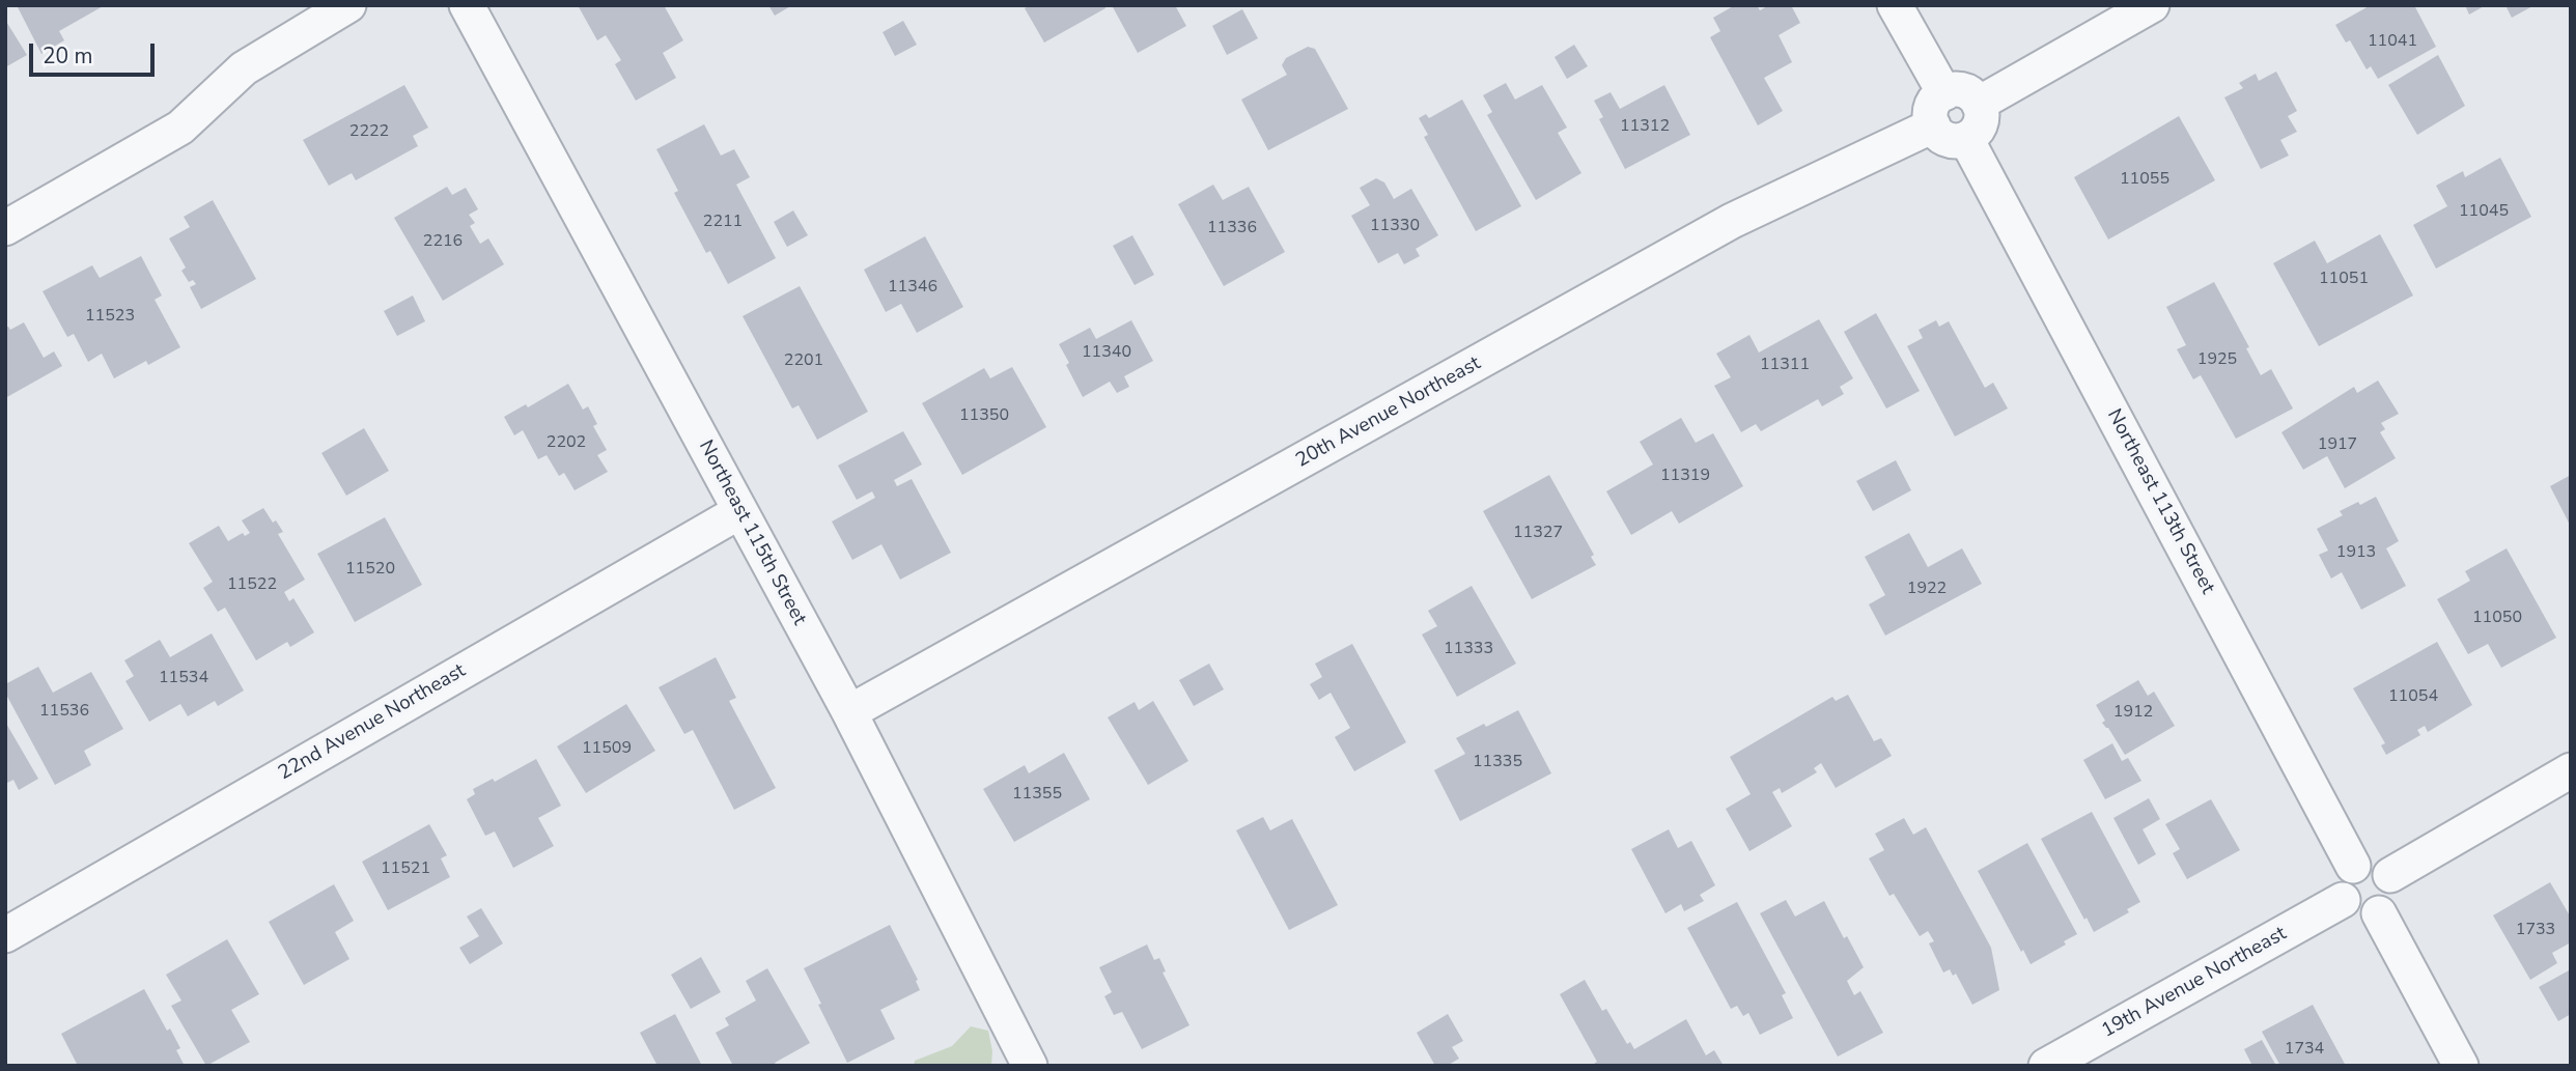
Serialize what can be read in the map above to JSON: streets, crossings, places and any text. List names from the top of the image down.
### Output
{
  "streets": {
    "street": [
      "20th Avenue Northeast",
      "Northeast 113th Street",
      "Northeast 115th Street",
      "22nd Avenue Northeast",
      "19th Avenue Northeast"
    ]
  },
  "crossings": [
    ["20th Avenue Northeast", "Northeast 113th Street"],
    ["20th Avenue Northeast", "Northeast 115th Street"],
    ["Northeast 113th Street", "19th Avenue Northeast"],
    ["Northeast 115th Street", "22nd Avenue Northeast"]
  ],
  "house_numbers": [
    "11041",
    "11312",
    "2222",
    "11055",
    "11045",
    "2211",
    "11330",
    "11336",
    "2216",
    "11051",
    "11346",
    "11523",
    "11340",
    "1925",
    "2201",
    "11311",
    "11350",
    "2202",
    "1917",
    "11319",
    "11327",
    "1913",
    "11520",
    "11522",
    "1922",
    "11050",
    "11333",
    "11534",
    "11054",
    "11536",
    "1912",
    "11509",
    "11335",
    "11355",
    "11521",
    "1733",
    "1734"
  ],
  "scale_bar": "20 m"
}
